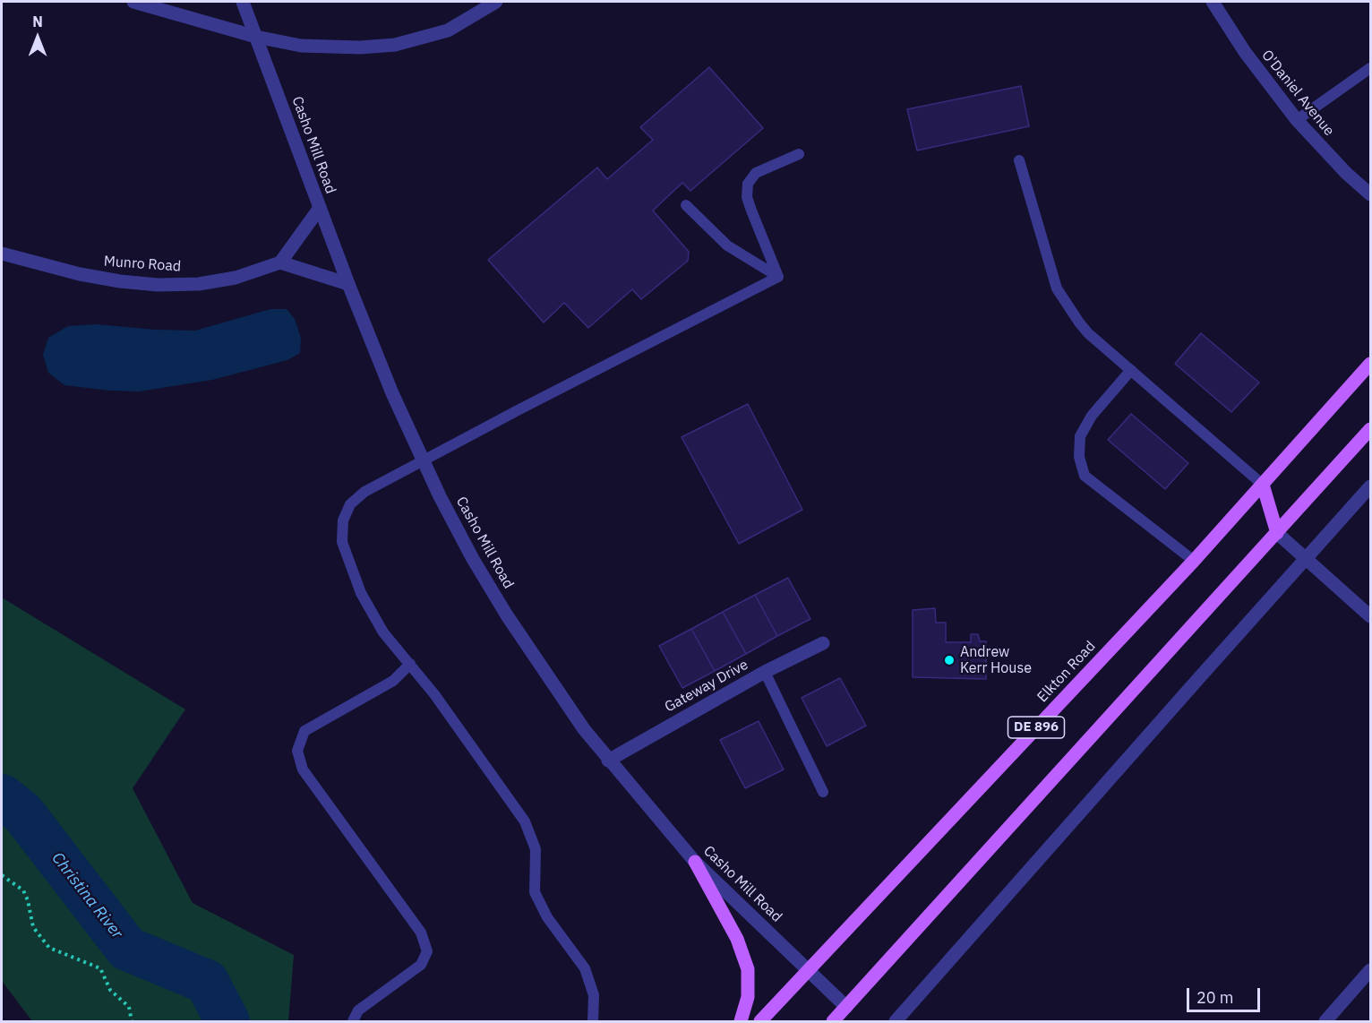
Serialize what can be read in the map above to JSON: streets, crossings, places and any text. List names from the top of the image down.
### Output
{
  "streets": {
    "main road": ["Elkton Road", "DE 896"],
    "street": [
      "O'Daniel Avenue",
      "Casho Mill Road",
      "Munro Road",
      "Gateway Drive"
    ]
  },
  "crossings": [
    ["Casho Mill Road", "Elkton Road"],
    ["Casho Mill Road", "Gateway Drive"],
    ["Casho Mill Road", "DE 896"]
  ],
  "water": ["Christina River"],
  "places": ["Andrew Kerr House"],
  "scale_bar": "20 m",
  "north": "top"
}
